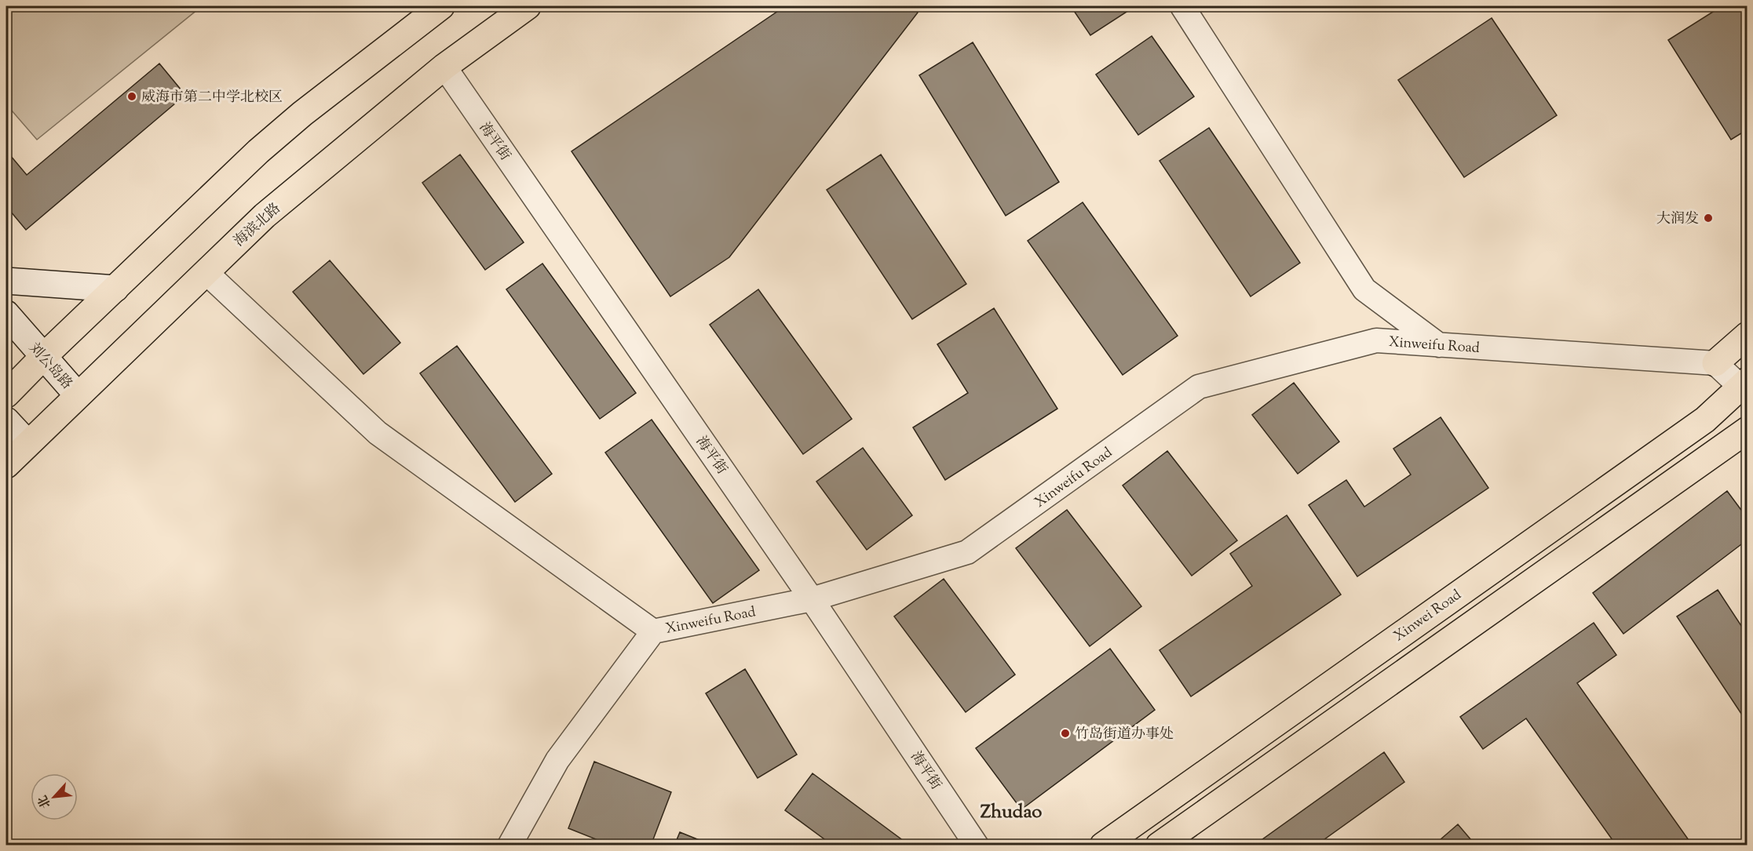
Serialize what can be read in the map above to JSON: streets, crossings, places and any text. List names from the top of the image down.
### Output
{
  "streets": {
    "main road": ["海滨北路", "刘公岛路", "Xinwei Road"],
    "street": ["海平街", "Xinweifu Road"]
  },
  "crossings": [
    ["海平街", "海滨北路"],
    ["海平街", "Xinweifu Road"],
    ["海滨北路", "刘公岛路"]
  ],
  "districts": ["Zhudao"],
  "places": ["威海市第二中学北校区", "大润发", "竹岛街道办事处"],
  "north": "bottom left"
}
